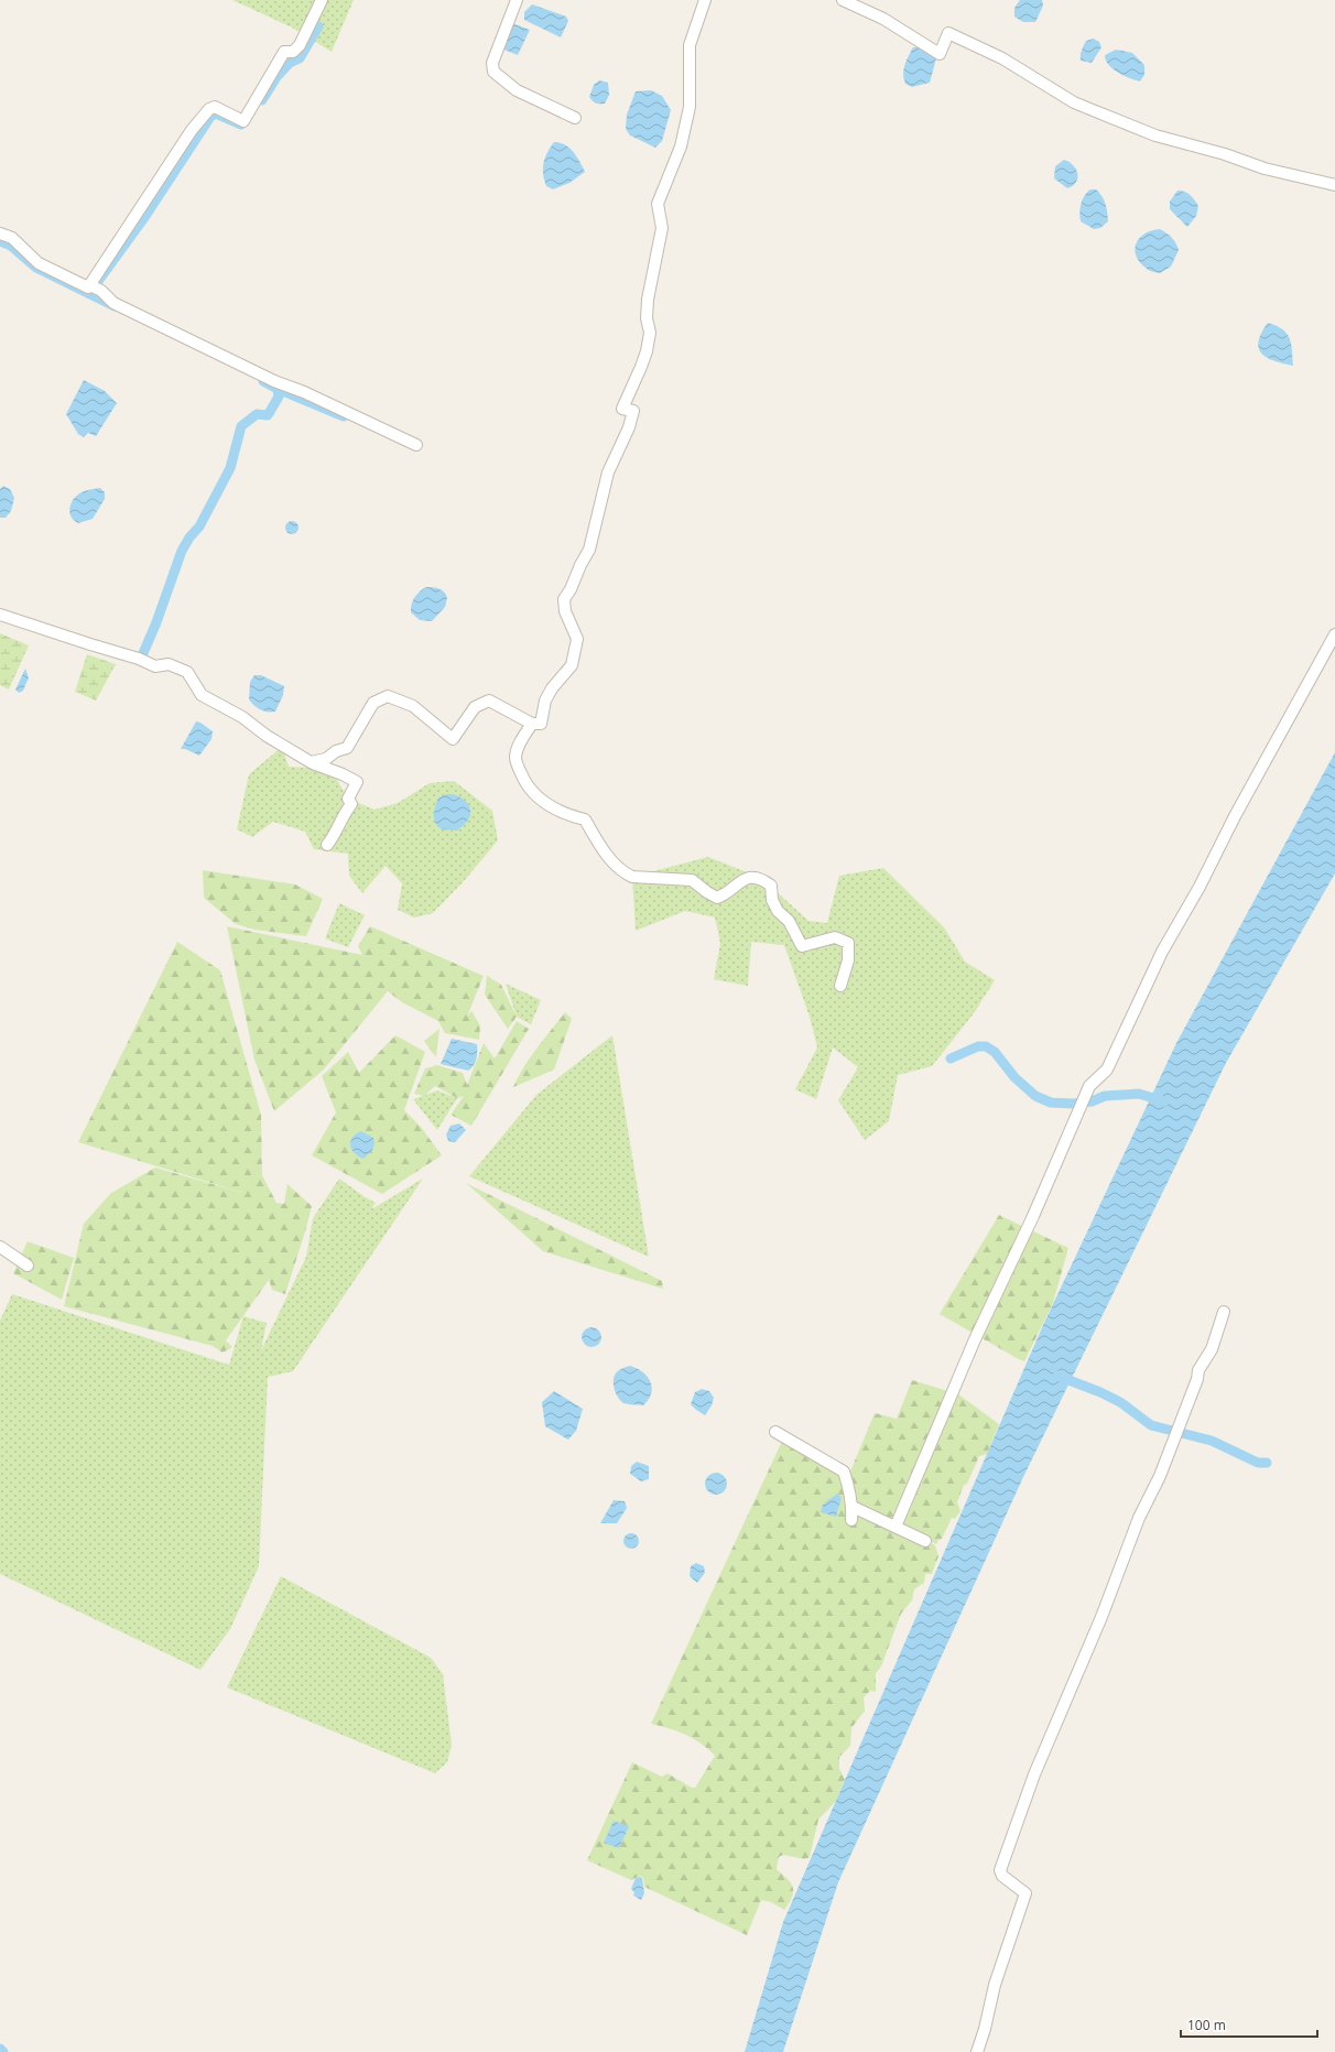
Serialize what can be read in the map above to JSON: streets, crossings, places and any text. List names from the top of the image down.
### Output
{
  "scale_bar": "100 m"
}
